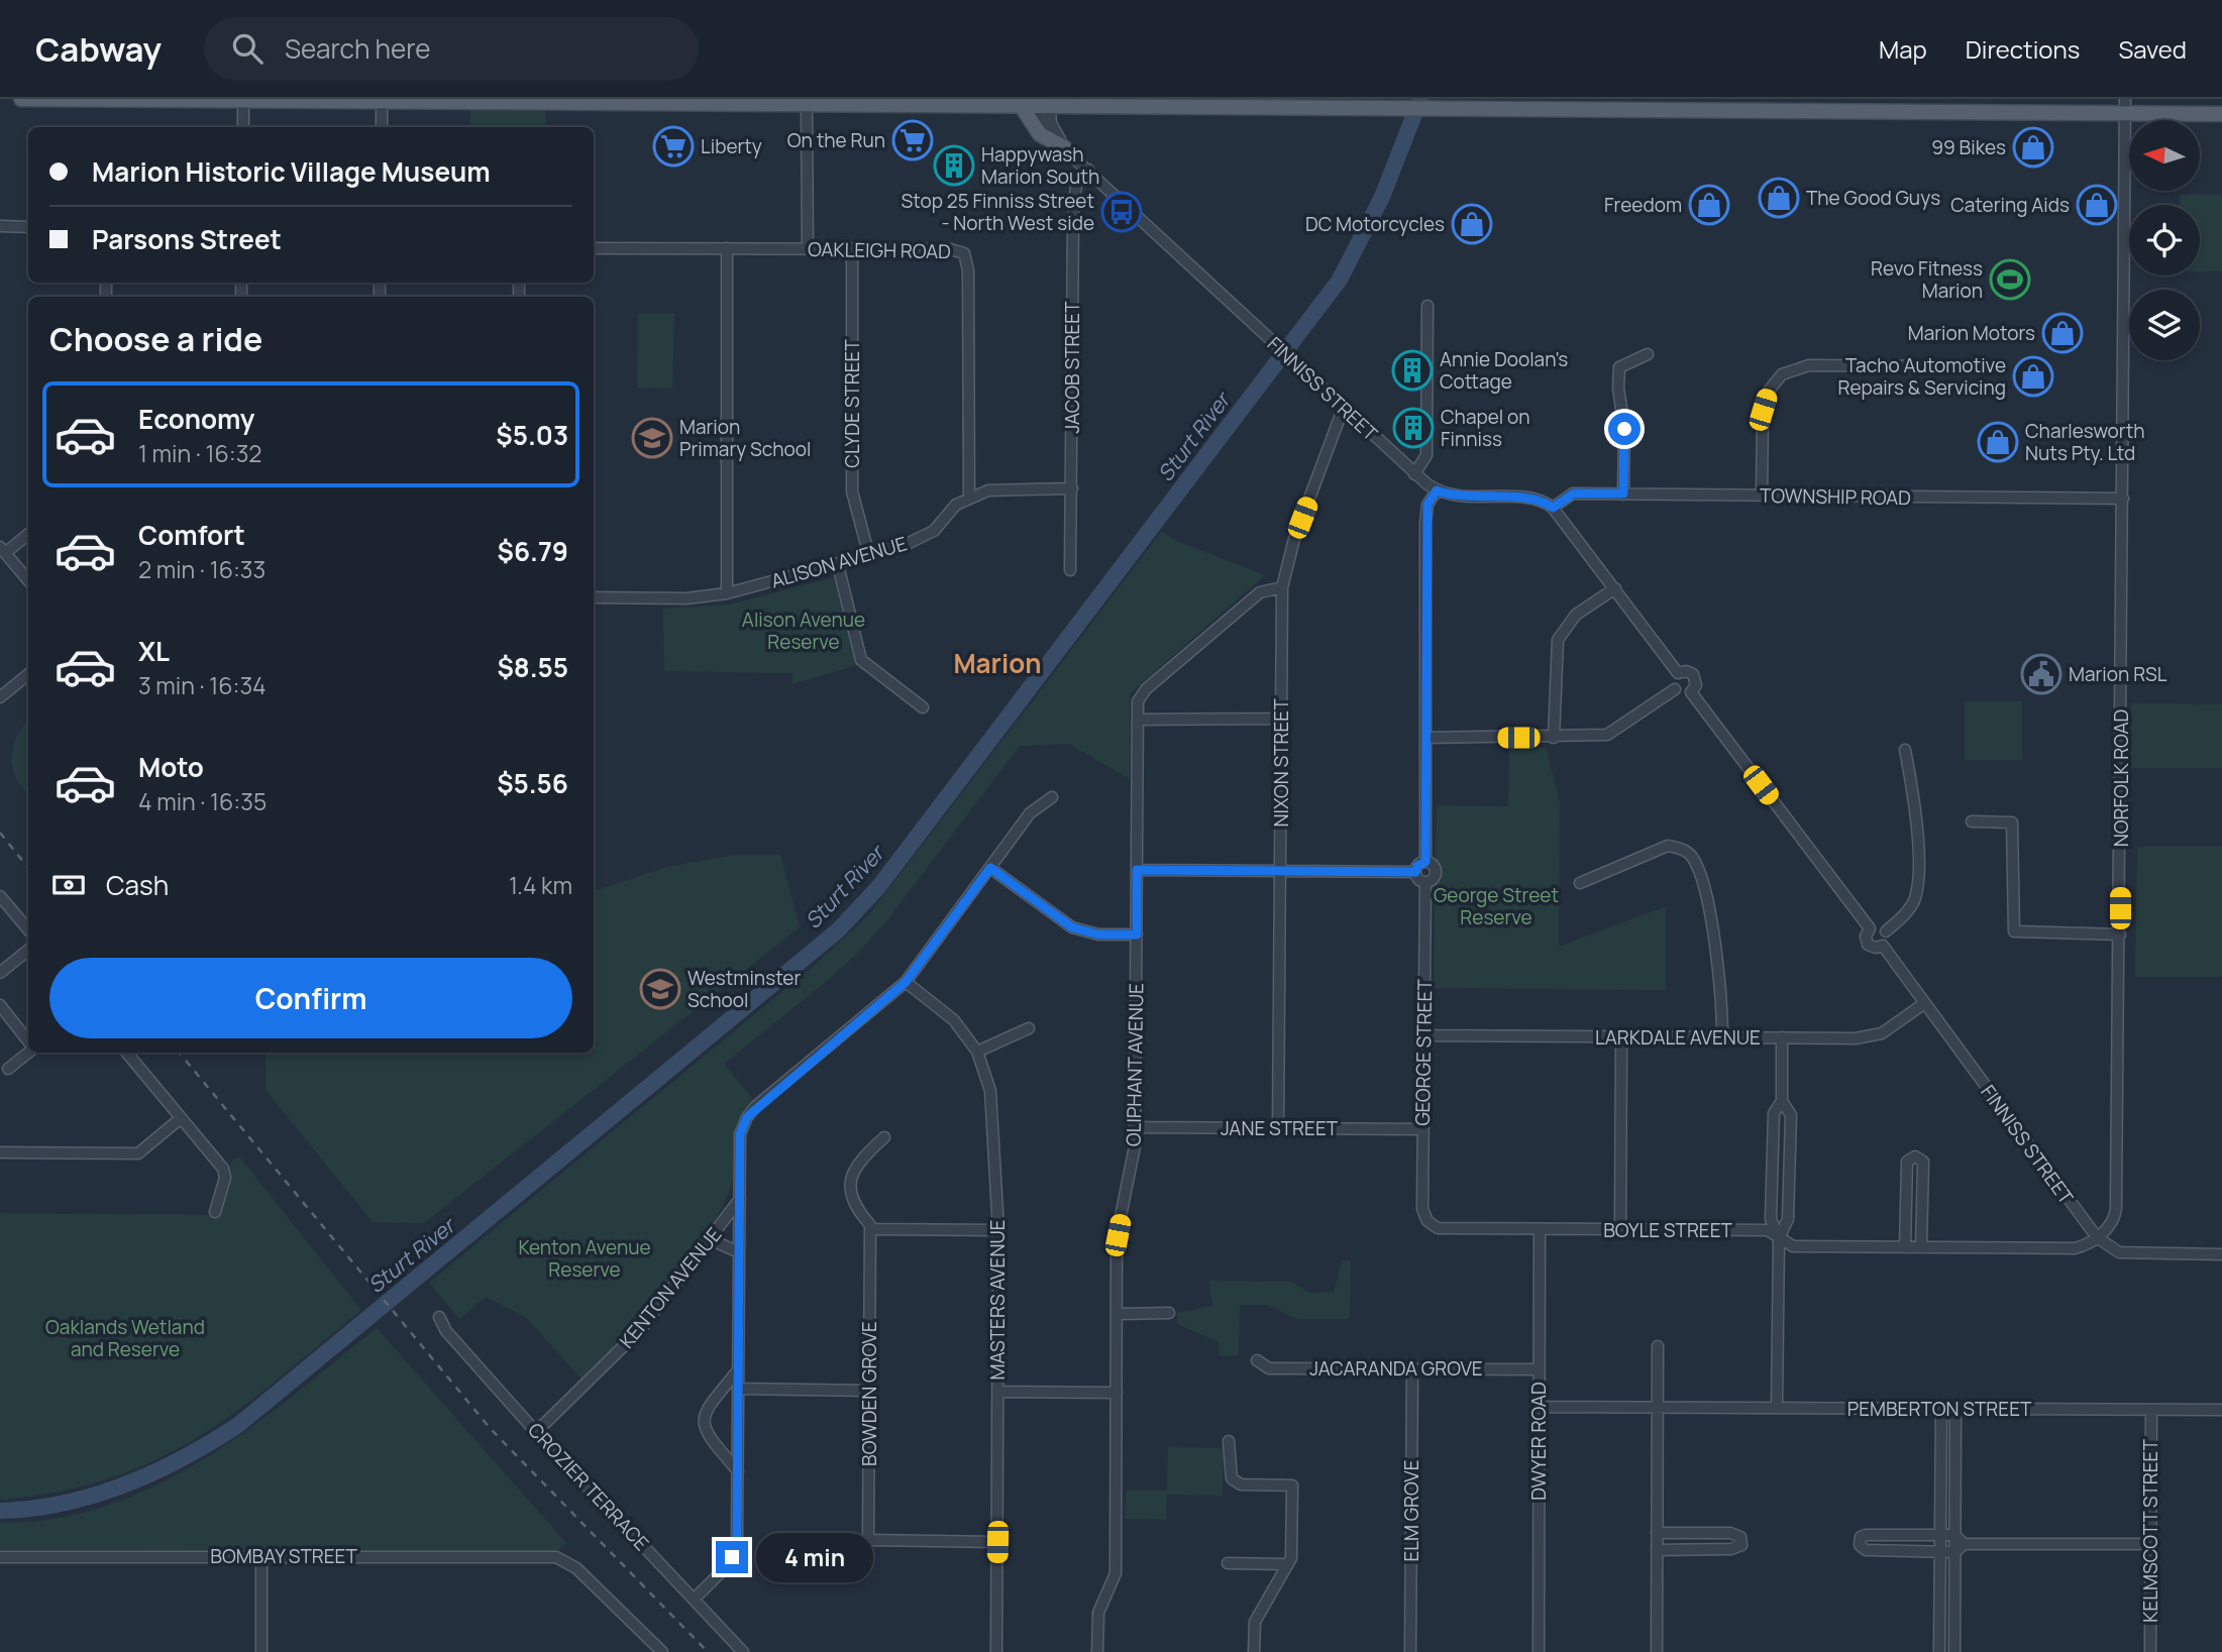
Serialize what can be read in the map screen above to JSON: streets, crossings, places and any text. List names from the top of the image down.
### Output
{
  "streets": {
    "street": [
      "OAKLEIGH ROAD",
      "JACOB STREET",
      "FINNISS STREET",
      "CLYDE STREET",
      "TOWNSHIP ROAD",
      "ALISON AVENUE",
      "NIXON STREET",
      "NORFOLK ROAD",
      "LARKDALE AVENUE",
      "GEORGE STREET",
      "OLIPHANT AVENUE",
      "JANE STREET",
      "BOYLE STREET",
      "KENTON AVENUE",
      "MASTERS AVENUE",
      "JACARANDA GROVE",
      "BOWDEN GROVE",
      "PEMBERTON STREET",
      "DWYER ROAD",
      "CROZIER TERRACE",
      "ELM GROVE",
      "KELMSCOTT STREET",
      "BOMBAY STREET"
    ]
  },
  "crossings": [
    ["OAKLEIGH ROAD", "CLYDE STREET"],
    ["OAKLEIGH ROAD", "ALISON AVENUE"],
    ["JACOB STREET", "FINNISS STREET"],
    ["JACOB STREET", "ALISON AVENUE"],
    ["FINNISS STREET", "TOWNSHIP ROAD"],
    ["FINNISS STREET", "NIXON STREET"],
    ["FINNISS STREET", "NORFOLK ROAD"],
    ["FINNISS STREET", "LARKDALE AVENUE"],
    ["FINNISS STREET", "BOYLE STREET"],
    ["CLYDE STREET", "ALISON AVENUE"],
    ["TOWNSHIP ROAD", "NORFOLK ROAD"],
    ["NIXON STREET", "OLIPHANT AVENUE"],
    ["NIXON STREET", "JANE STREET"],
    ["NORFOLK ROAD", "BOYLE STREET"],
    ["LARKDALE AVENUE", "GEORGE STREET"],
    ["GEORGE STREET", "JANE STREET"],
    ["GEORGE STREET", "BOYLE STREET"],
    ["OLIPHANT AVENUE", "JANE STREET"],
    ["BOYLE STREET", "DWYER ROAD"],
    ["KENTON AVENUE", "CROZIER TERRACE"],
    ["MASTERS AVENUE", "BOWDEN GROVE"],
    ["JACARANDA GROVE", "DWYER ROAD"],
    ["JACARANDA GROVE", "ELM GROVE"],
    ["PEMBERTON STREET", "DWYER ROAD"],
    ["PEMBERTON STREET", "KELMSCOTT STREET"]
  ],
  "districts": ["Marion"],
  "water": ["Sturt River"],
  "parks": [
    "Alison Avenue Reserve",
    "George Street Reserve",
    "Kenton Avenue Reserve",
    "Oaklands Wetland and Reserve"
  ],
  "places": {
    "supermarket": ["On the Run", "Liberty"],
    "shop": [
      "99 Bikes",
      "The Good Guys",
      "Freedom",
      "Catering Aids",
      "DC Motorcycles",
      "Marion Motors",
      "Tacho Automotive Repairs & Servicing",
      "Charlesworth Nuts Pty. Ltd"
    ],
    "building": ["Happywash Marion South", "Annie Doolan's Cottage", "Chapel on Finniss"],
    "bus stop": ["Stop 25 Finniss Street - North West side"],
    "sports": ["Revo Fitness Marion"],
    "school or university": ["Marion Primary School", "Westminster School"],
    "public building": ["Marion RSL"]
  },
  "north": "left",
  "page": {
    "header": "Cabway",
    "search": "Search here",
    "nav": ["Map", "Directions", "Saved"],
    "banner": ["Marion Historic Village Museum", "Parsons Street"],
    "heading": "Choose a ride",
    "list": [
      {
        "name": "Economy",
        "note": "1 min · 16:32",
        "value": "$5.03"
      },
      {
        "name": "Comfort",
        "note": "2 min · 16:33",
        "value": "$6.79"
      },
      {
        "name": "XL",
        "note": "3 min · 16:34",
        "value": "$8.55"
      },
      {
        "name": "Moto",
        "note": "4 min · 16:35",
        "value": "$5.56"
      }
    ],
    "pay": ["Cash", "1.4 km"],
    "buttons": "Confirm",
    "bubble": "4 min"
  }
}
